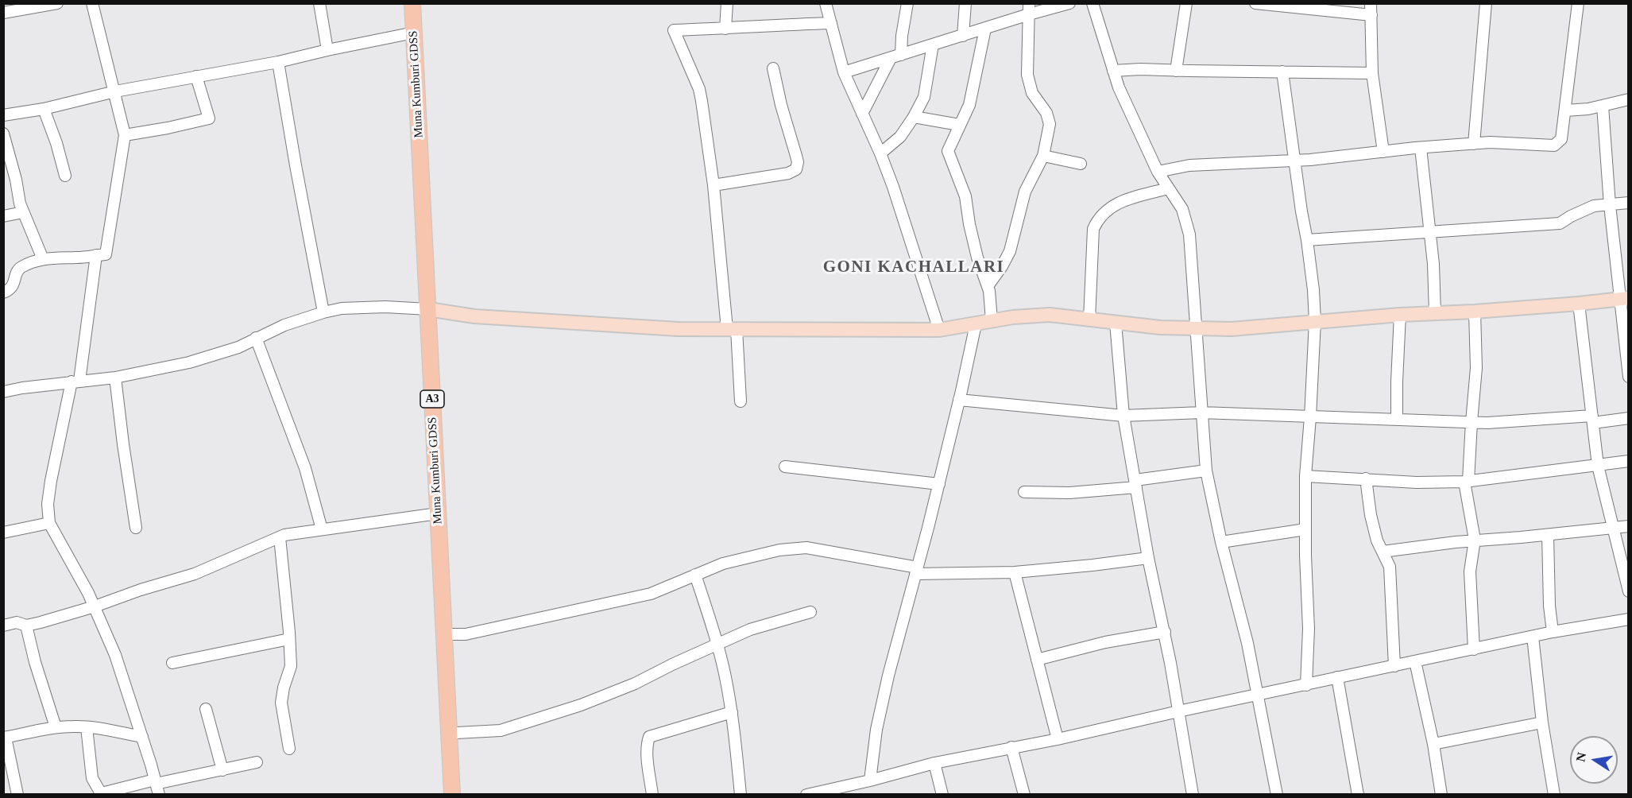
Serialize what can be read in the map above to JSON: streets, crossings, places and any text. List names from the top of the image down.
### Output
{
  "streets": {
    "highway": ["Muna Kumburi GDSS", "A3"]
  },
  "districts": ["GONI KACHALLARI"],
  "north": "left"
}
